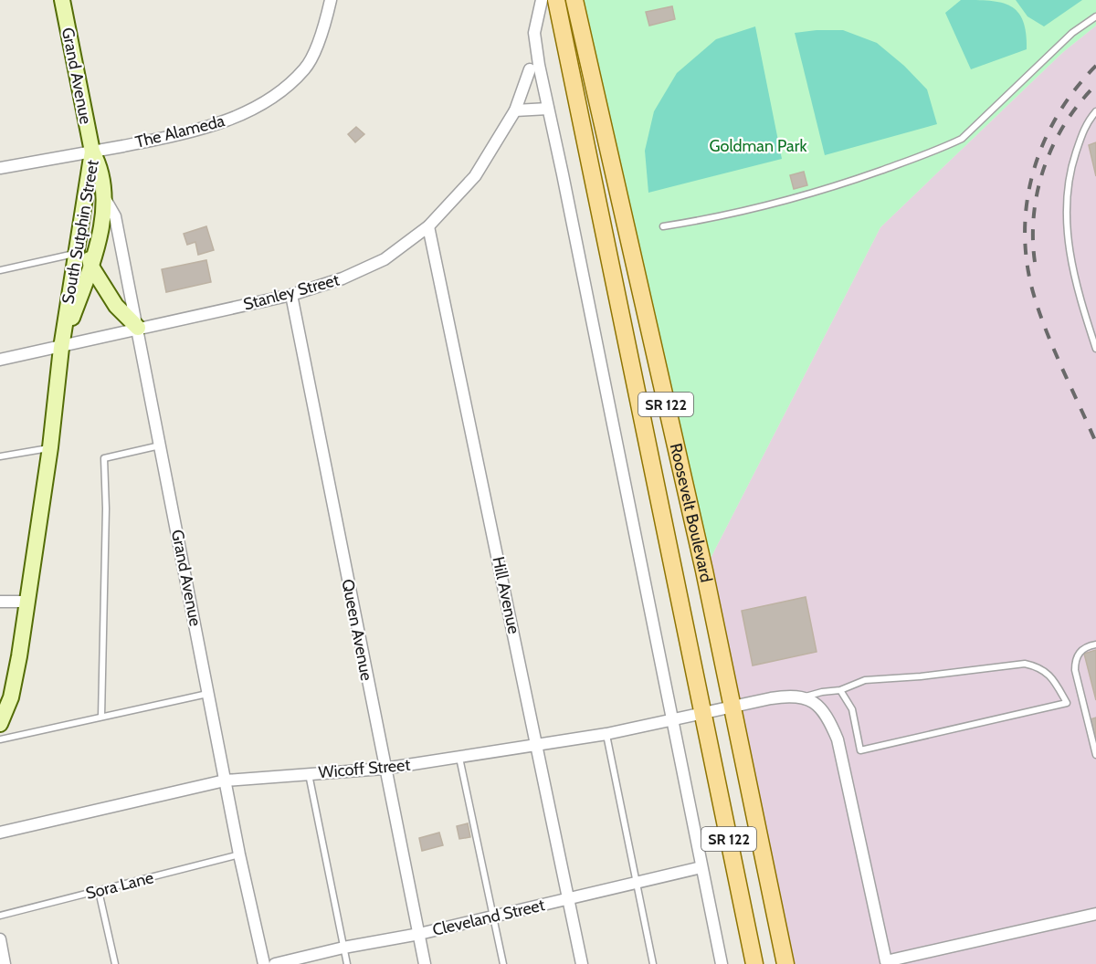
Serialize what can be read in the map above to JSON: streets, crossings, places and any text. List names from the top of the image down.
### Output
{
  "streets": {
    "main road": ["SR 122", "Roosevelt Boulevard"],
    "street": [
      "Grand Avenue",
      "The Alameda",
      "South Sutphin Street",
      "Stanley Street",
      "Hill Avenue",
      "Queen Avenue",
      "Wicoff Street",
      "Cleveland Street"
    ],
    "lane": ["Sora Lane"]
  },
  "crossings": [
    ["Grand Avenue", "The Alameda"],
    ["Grand Avenue", "South Sutphin Street"],
    ["Grand Avenue", "Stanley Street"],
    ["Grand Avenue", "Wicoff Street"],
    ["Grand Avenue", "Sora Lane"],
    ["The Alameda", "South Sutphin Street"],
    ["South Sutphin Street", "Stanley Street"],
    ["Stanley Street", "Hill Avenue"],
    ["Stanley Street", "Queen Avenue"],
    ["Roosevelt Boulevard", "Wicoff Street"],
    ["Hill Avenue", "Wicoff Street"],
    ["Hill Avenue", "Cleveland Street"],
    ["Queen Avenue", "Wicoff Street"],
    ["Queen Avenue", "Cleveland Street"]
  ],
  "parks": ["Goldman Park"]
}
